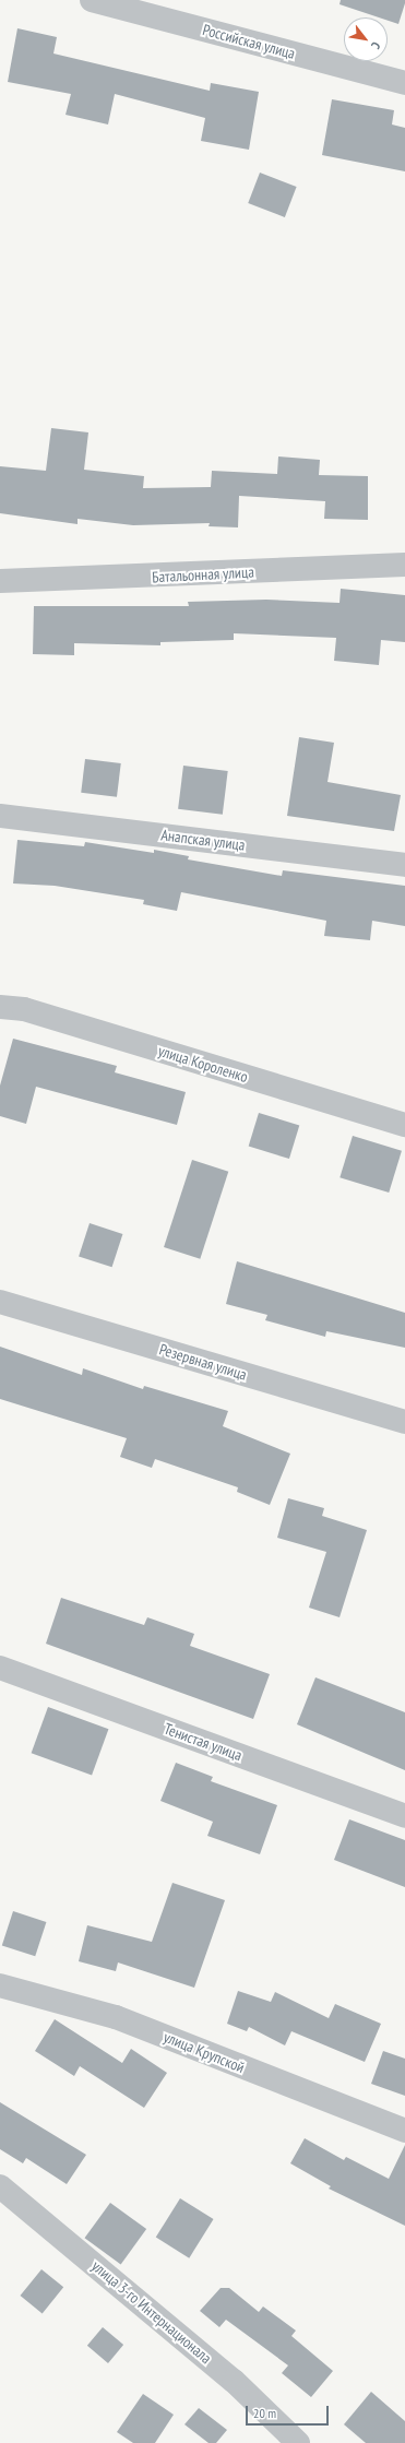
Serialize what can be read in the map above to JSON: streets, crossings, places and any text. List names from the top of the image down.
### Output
{
  "streets": {
    "street": [
      "Российская улица",
      "Батальонная улица",
      "Анапская улица",
      "улица Короленко",
      "Резервная улица",
      "Тенистая улица",
      "улица Крупской",
      "улица 3-го Интернационала"
    ]
  },
  "scale_bar": "20 m",
  "north": "bottom right"
}
